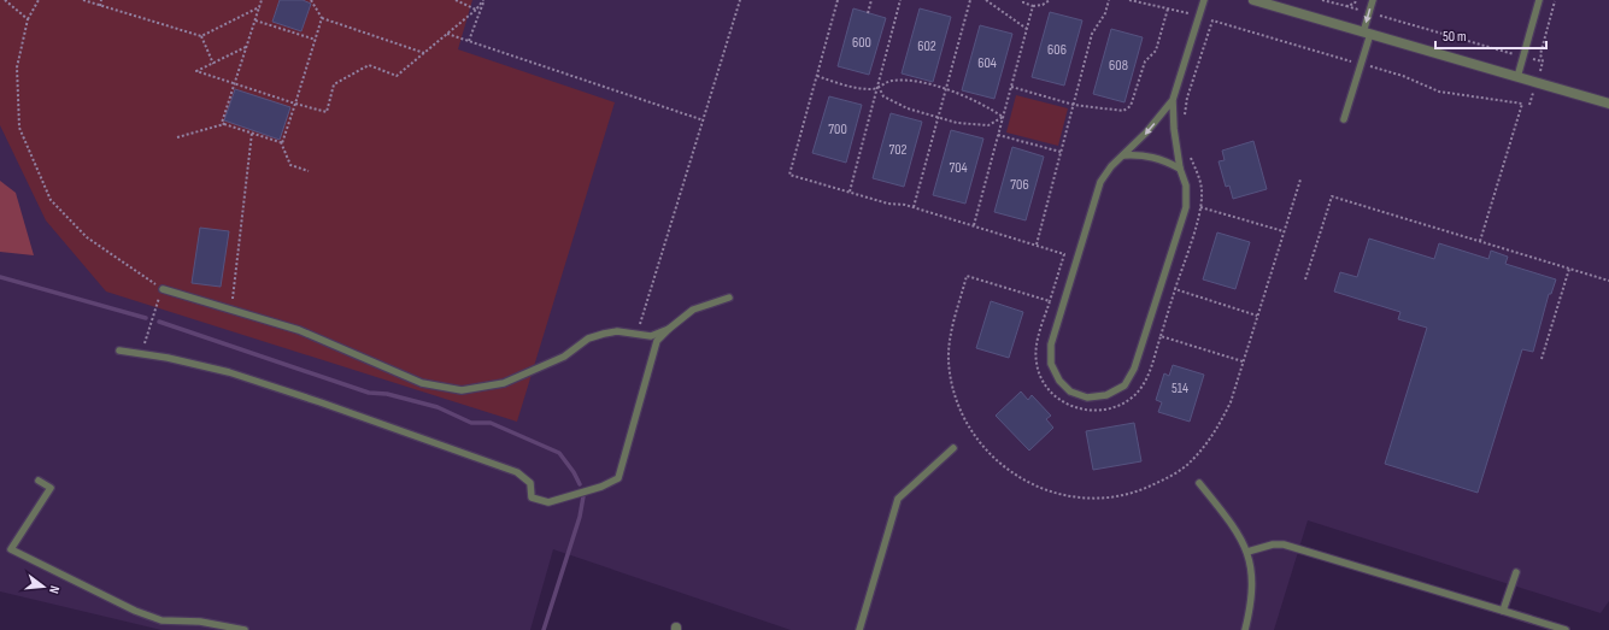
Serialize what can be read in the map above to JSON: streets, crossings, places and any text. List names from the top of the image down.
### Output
{
  "house_numbers": [
    "600",
    "602",
    "606",
    "604",
    "608",
    "700",
    "702",
    "704",
    "706",
    "514"
  ],
  "scale_bar": "50 m",
  "north": "right"
}
